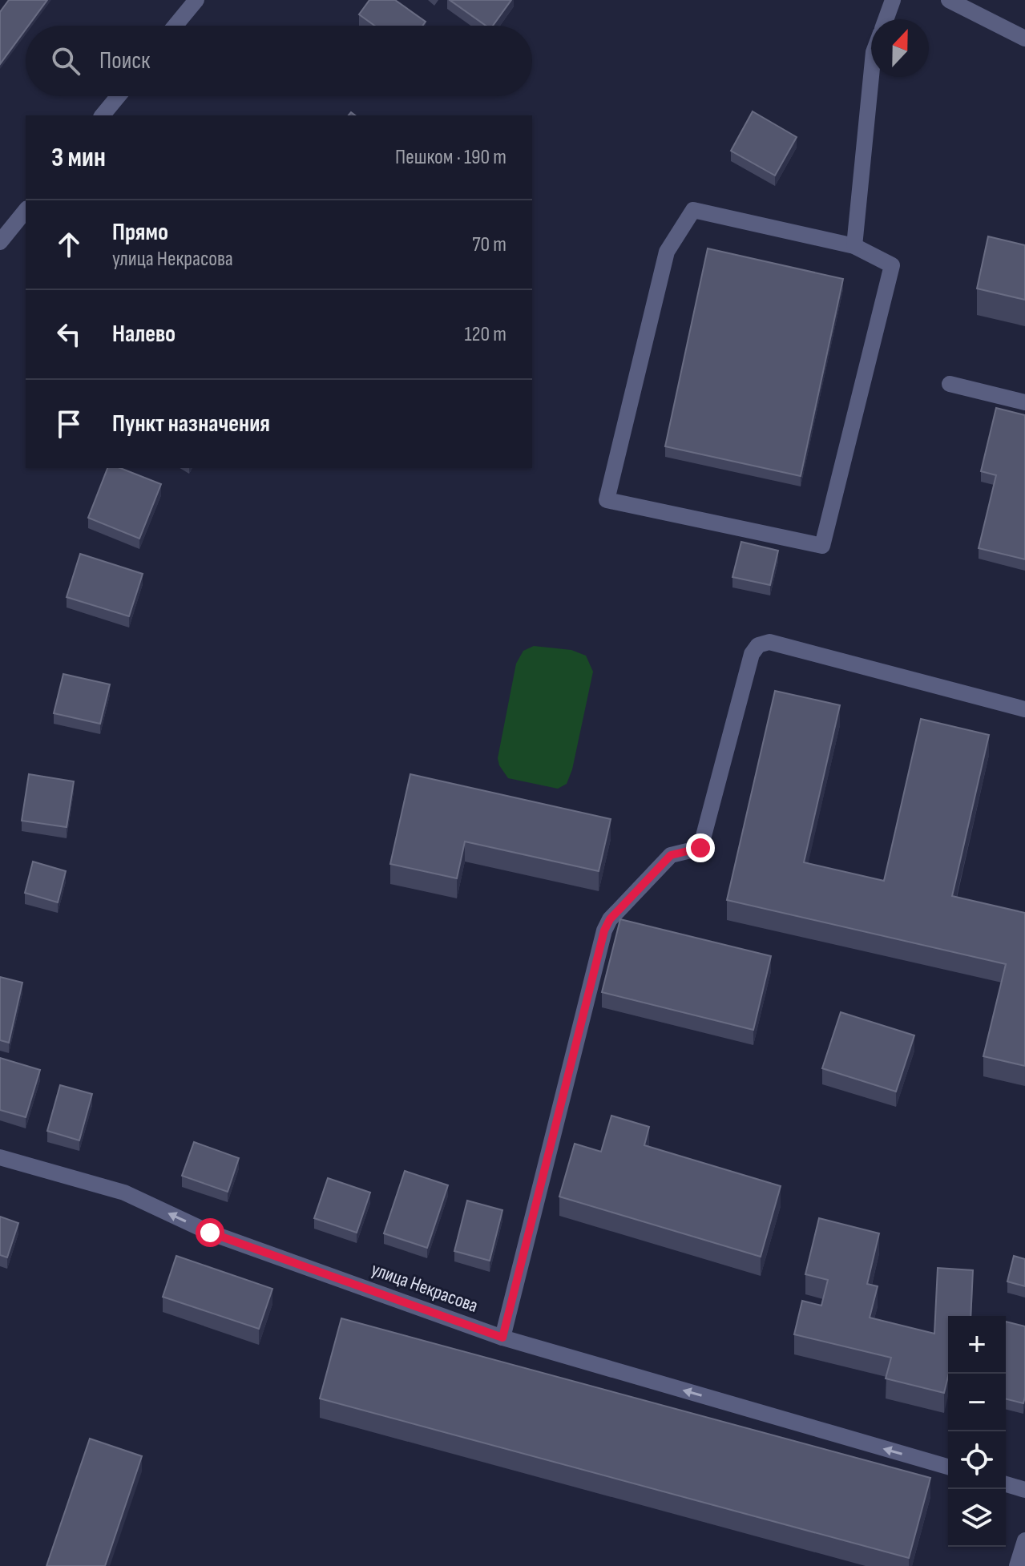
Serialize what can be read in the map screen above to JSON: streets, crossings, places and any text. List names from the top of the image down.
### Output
{
  "streets": {
    "street": ["улица Некрасова"]
  },
  "one_way": ["улица Некрасова"],
  "north": "top",
  "page": {
    "search": "Поиск",
    "heading": ["3 мин", "Пешком · 190 m"],
    "list": [
      ["Прямо", "улица Некрасова", "70 m"],
      ["Налево", "120 m"],
      "Пункт назначения"
    ],
    "map_buttons": ["+", "−"]
  }
}
